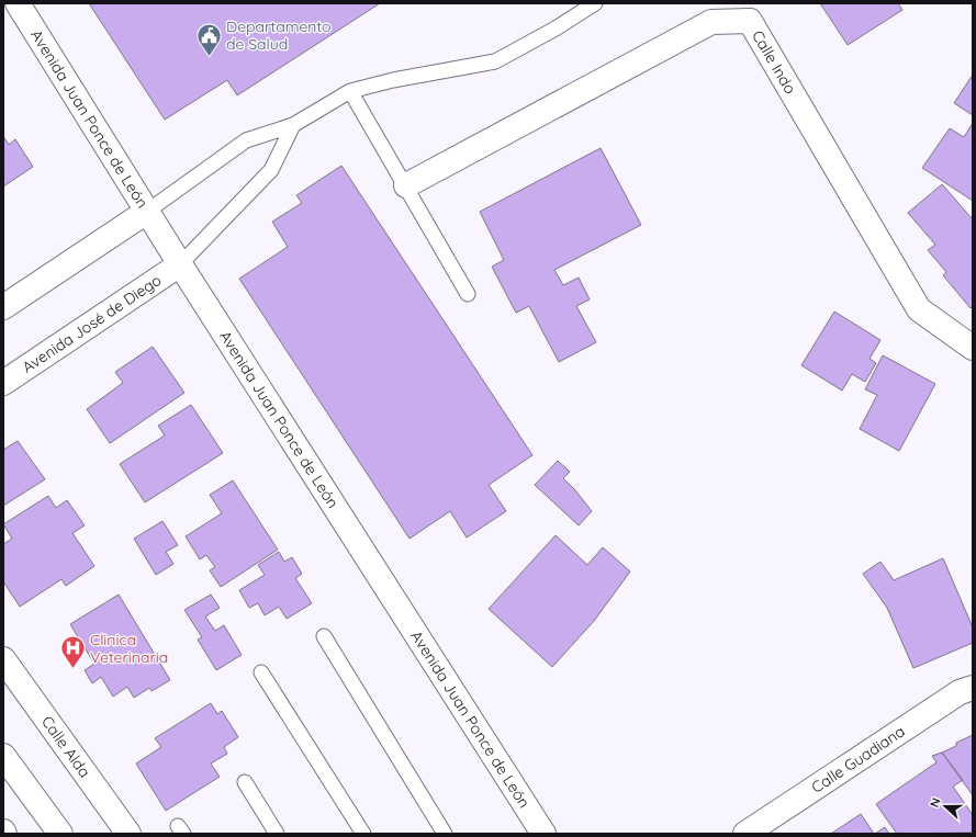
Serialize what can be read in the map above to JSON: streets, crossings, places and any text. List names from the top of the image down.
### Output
{
  "streets": {
    "main road": [
      "Calle Indo",
      "Avenida Juan Ponce de León",
      "Avenida José de Diego",
      "Calle Alda",
      "Calle Guadiana"
    ]
  },
  "crossings": [
    ["Avenida Juan Ponce de León", "Avenida José de Diego"]
  ],
  "places": {
    "public building": ["Departamento de Salud"],
    "hospital": ["Clinica Veterinaria"]
  },
  "north": "left"
}
